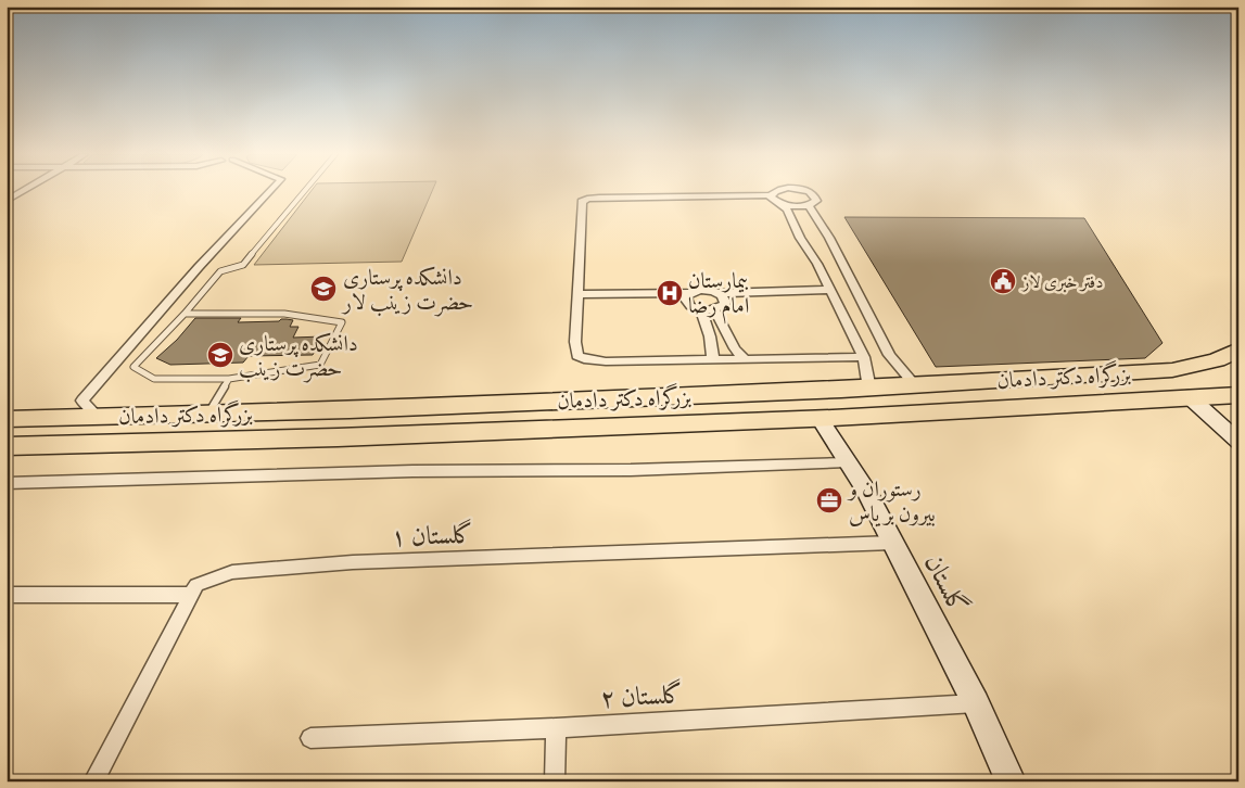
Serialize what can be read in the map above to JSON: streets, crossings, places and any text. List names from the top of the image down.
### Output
{
  "streets": {
    "highway": ["بزرگراه دکتر دادمان"],
    "street": ["گلستان ۱", "گلستان", "گلستان ۲"]
  },
  "crossings": [
    ["بزرگراه دکتر دادمان", "گلستان"],
    ["گلستان ۱", "گلستان"],
    ["گلستان", "گلستان ۲"]
  ],
  "places": {
    "public building": ["دفتر خبری لاز"],
    "school or university": ["دانشکده پرستاری حضرت زینب لار", "دانشکده پرستاری حضرت زینب"],
    "hospital": ["بیمارستان امام رضا"],
    "office": ["رستوران و بیرون بر یاس"]
  }
}
